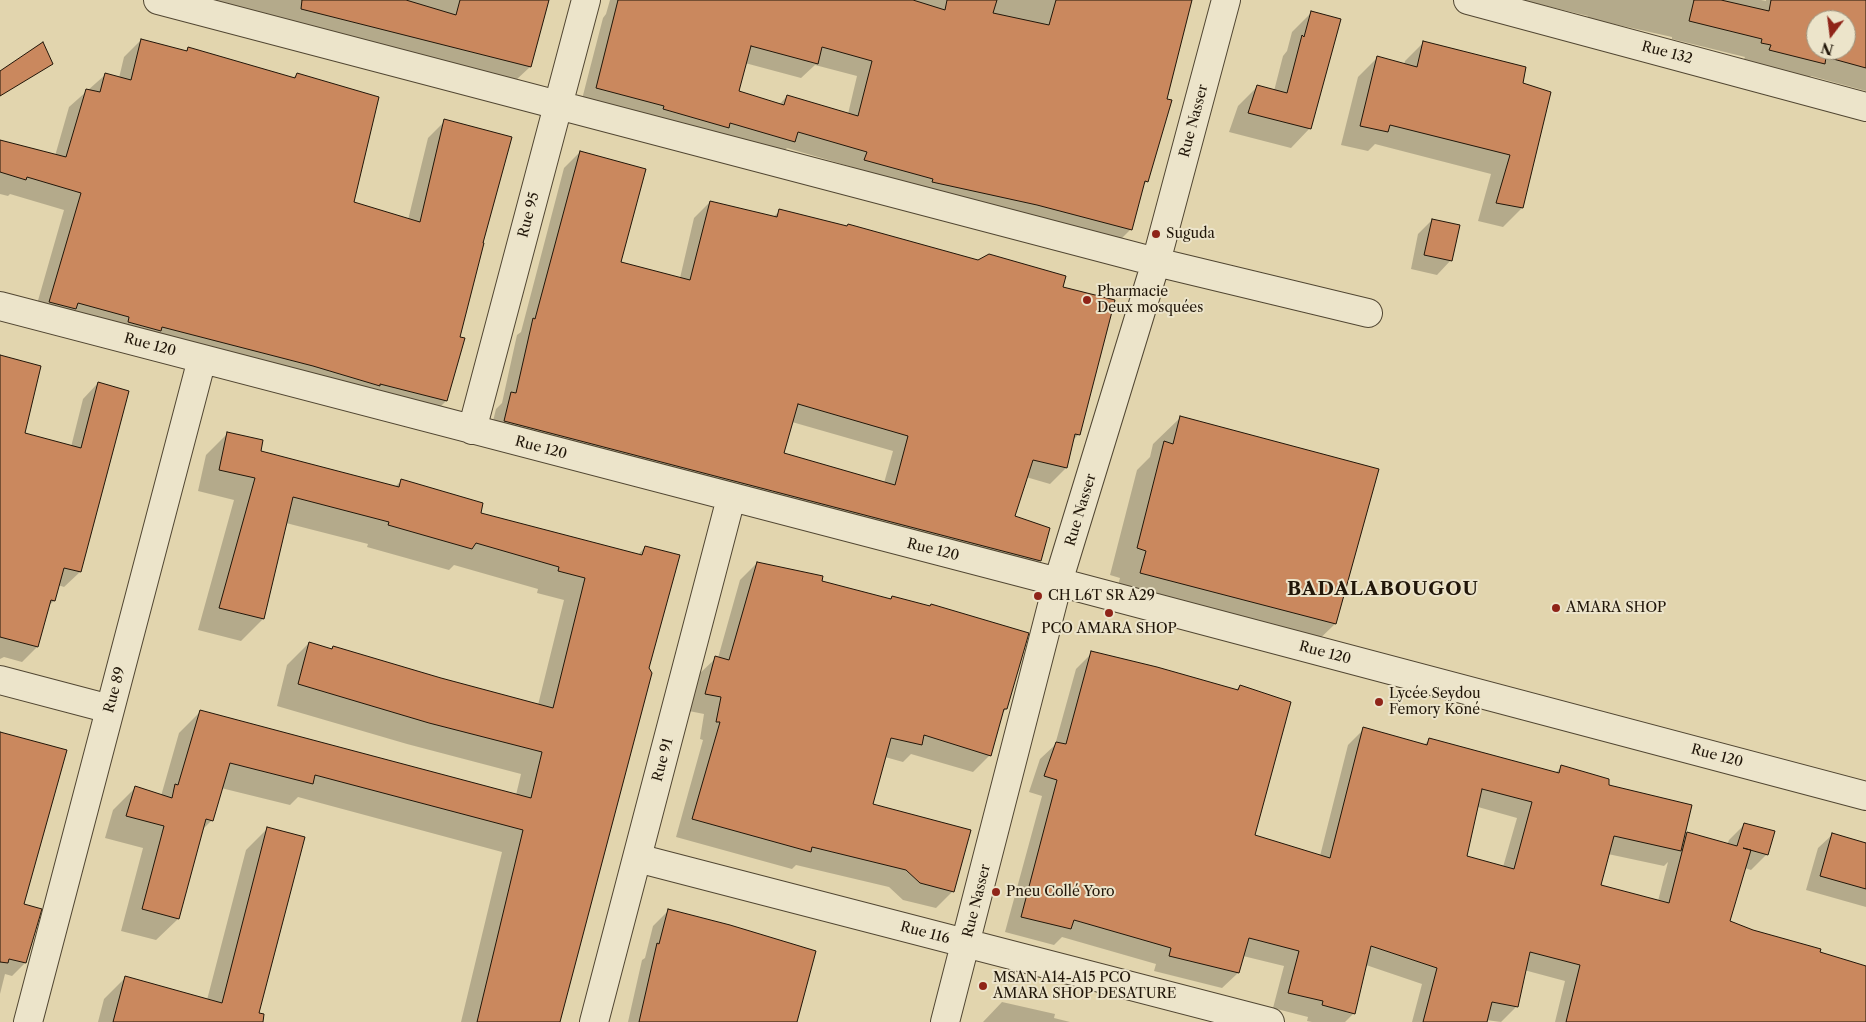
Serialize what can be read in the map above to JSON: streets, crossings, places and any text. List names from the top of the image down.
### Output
{
  "streets": {
    "street": [
      "Rue 132",
      "Rue Nasser",
      "Rue 95",
      "Rue 120",
      "Rue 89",
      "Rue 91",
      "Rue 116"
    ]
  },
  "crossings": [
    ["Rue Nasser", "Rue 120"],
    ["Rue Nasser", "Rue 116"],
    ["Rue 95", "Rue 120"],
    ["Rue 120", "Rue 89"],
    ["Rue 120", "Rue 91"],
    ["Rue 91", "Rue 116"]
  ],
  "districts": ["BADALABOUGOU"],
  "places": [
    "Suguda",
    "Pharmacie Deux mosquées",
    "CH L6T SR A29",
    "AMARA SHOP",
    "PCO AMARA SHOP",
    "Lycée Seydou Femory Koné",
    "Pneu Collé Yoro",
    "MSAN A14-A15 PCO AMARA SHOP DESATURE"
  ],
  "north": "bottom"
}
